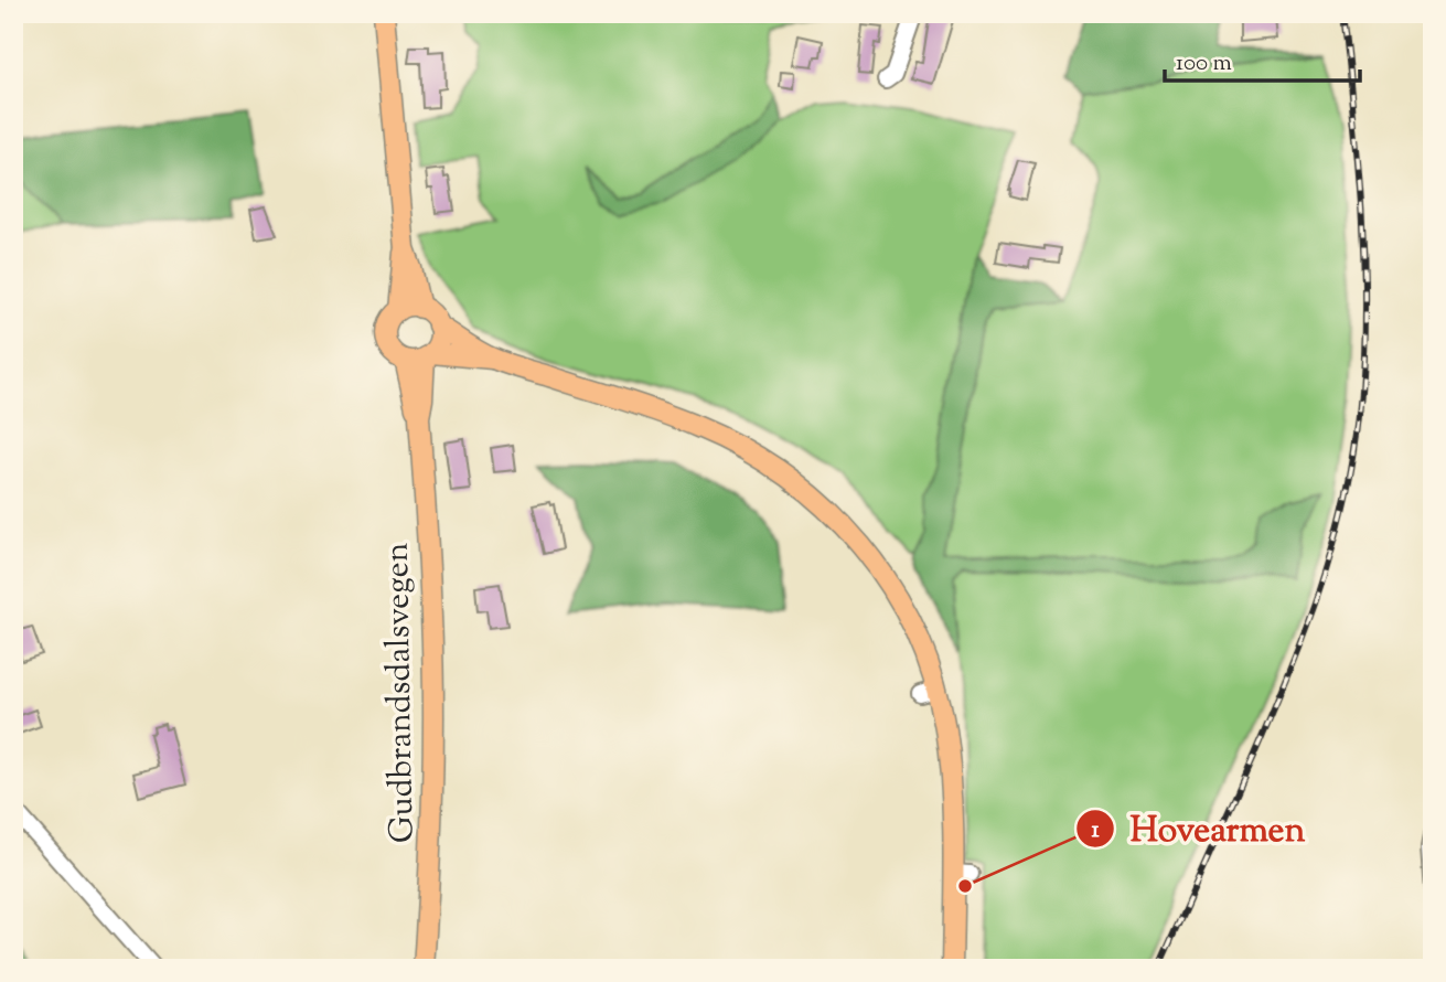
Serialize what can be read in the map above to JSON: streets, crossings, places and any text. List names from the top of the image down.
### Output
{
  "streets": {
    "main road": ["Gudbrandsdalsvegen"]
  },
  "places": ["Hovearmen"],
  "scale_bar": "100 m"
}
